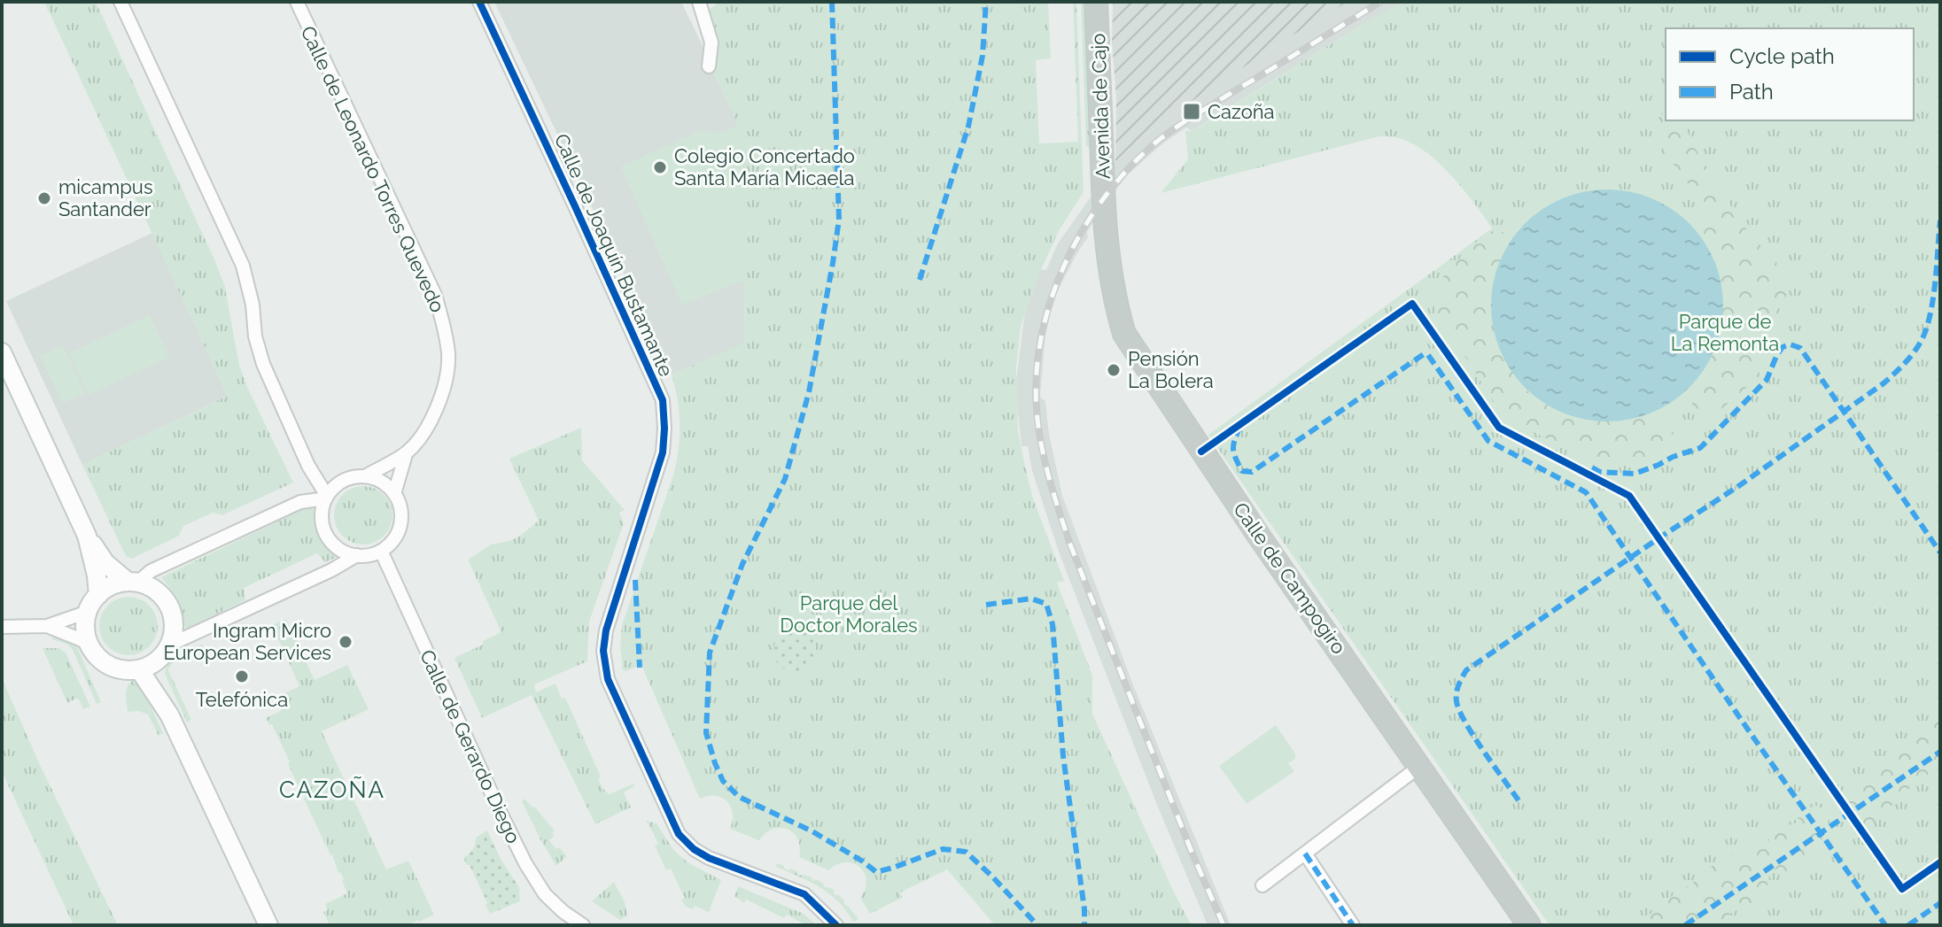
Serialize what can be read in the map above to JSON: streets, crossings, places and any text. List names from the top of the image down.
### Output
{
  "streets": {
    "highway": ["Avenida de Cajo", "Calle de Campogiro"],
    "street": ["Calle de Leonardo Torres Quevedo", "Calle de Joaquín Bustamante", "Calle de Gerardo Diego"]
  },
  "crossings": [
    ["Avenida de Cajo", "Calle de Campogiro"],
    ["Calle de Leonardo Torres Quevedo", "Calle de Gerardo Diego"]
  ],
  "districts": ["CAZOÑA"],
  "parks": ["Parque de La Remonta", "Parque del Doctor Morales"],
  "places": {
    "transit": ["Cazoña"],
    "other": [
      "Colegio Concertado Santa María Micaela",
      "micampus Santander",
      "Pensión La Bolera",
      "Ingram Micro European Services",
      "Telefónica"
    ]
  },
  "legend": ["Cycle path", "Path"]
}
